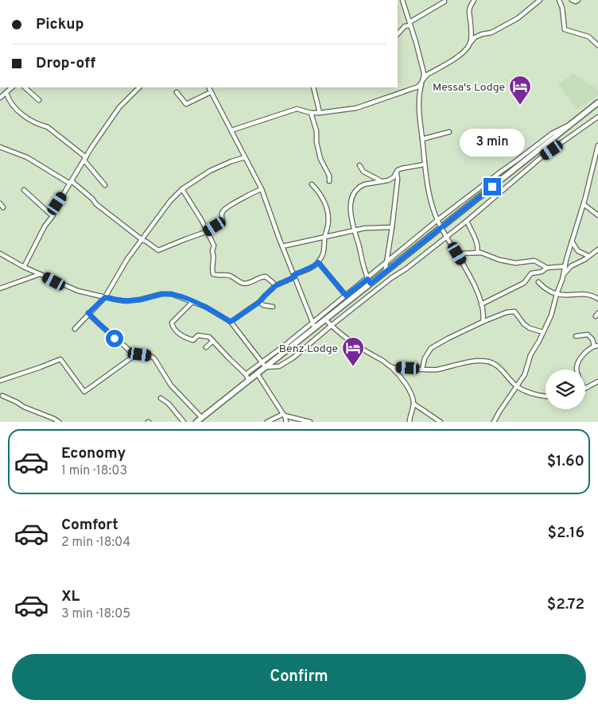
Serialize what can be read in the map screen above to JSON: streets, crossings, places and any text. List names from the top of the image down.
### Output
{
  "places": {
    "hotel": ["Messa's Lodge", "Benz Lodge"]
  },
  "page": {
    "banner": ["Pickup", "Drop-off"],
    "bubble": "3 min",
    "list": [
      {
        "name": "Economy",
        "note": "1 min · 18:03",
        "value": "$1.60"
      },
      {
        "name": "Comfort",
        "note": "2 min · 18:04",
        "value": "$2.16"
      },
      {
        "name": "XL",
        "note": "3 min · 18:05",
        "value": "$2.72"
      }
    ],
    "buttons": "Confirm"
  }
}
